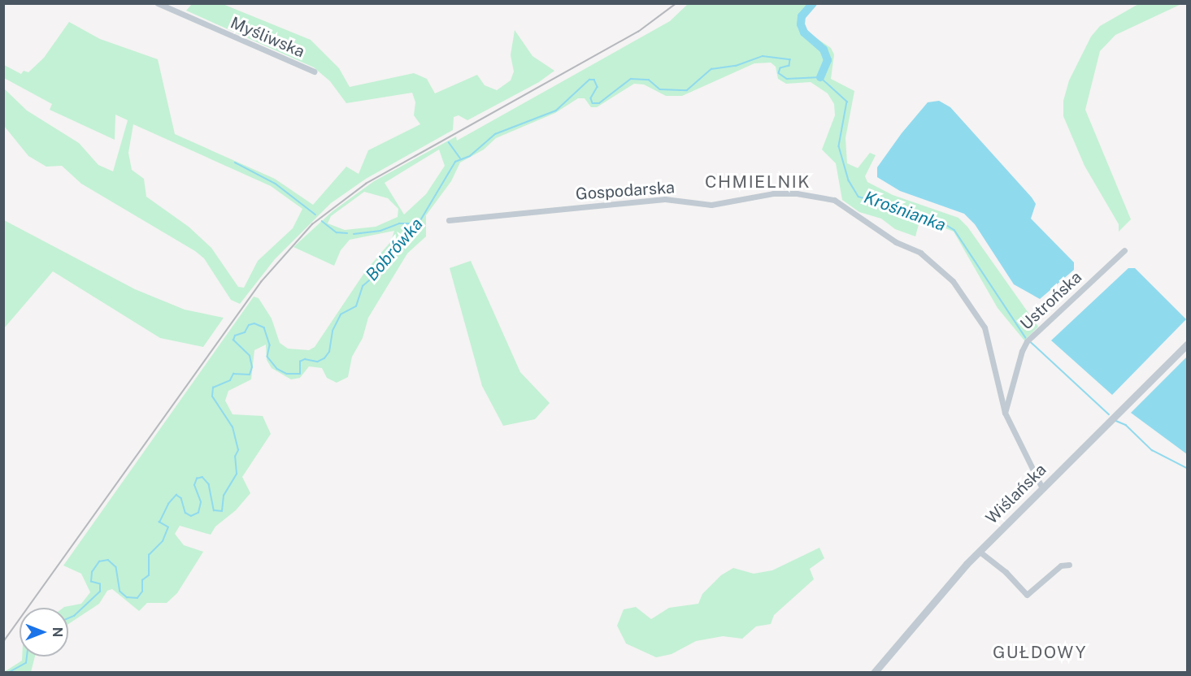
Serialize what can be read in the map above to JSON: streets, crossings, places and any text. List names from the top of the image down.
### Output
{
  "streets": {
    "street": [
      "Myśliwska",
      "Gospodarska",
      "Ustrońska",
      "Wiślańska"
    ]
  },
  "crossings": [
    ["Gospodarska", "Ustrońska"]
  ],
  "districts": ["CHMIELNIK", "GUŁDOWY"],
  "water": ["Krośnianka", "Bobrówka"],
  "north": "right"
}
